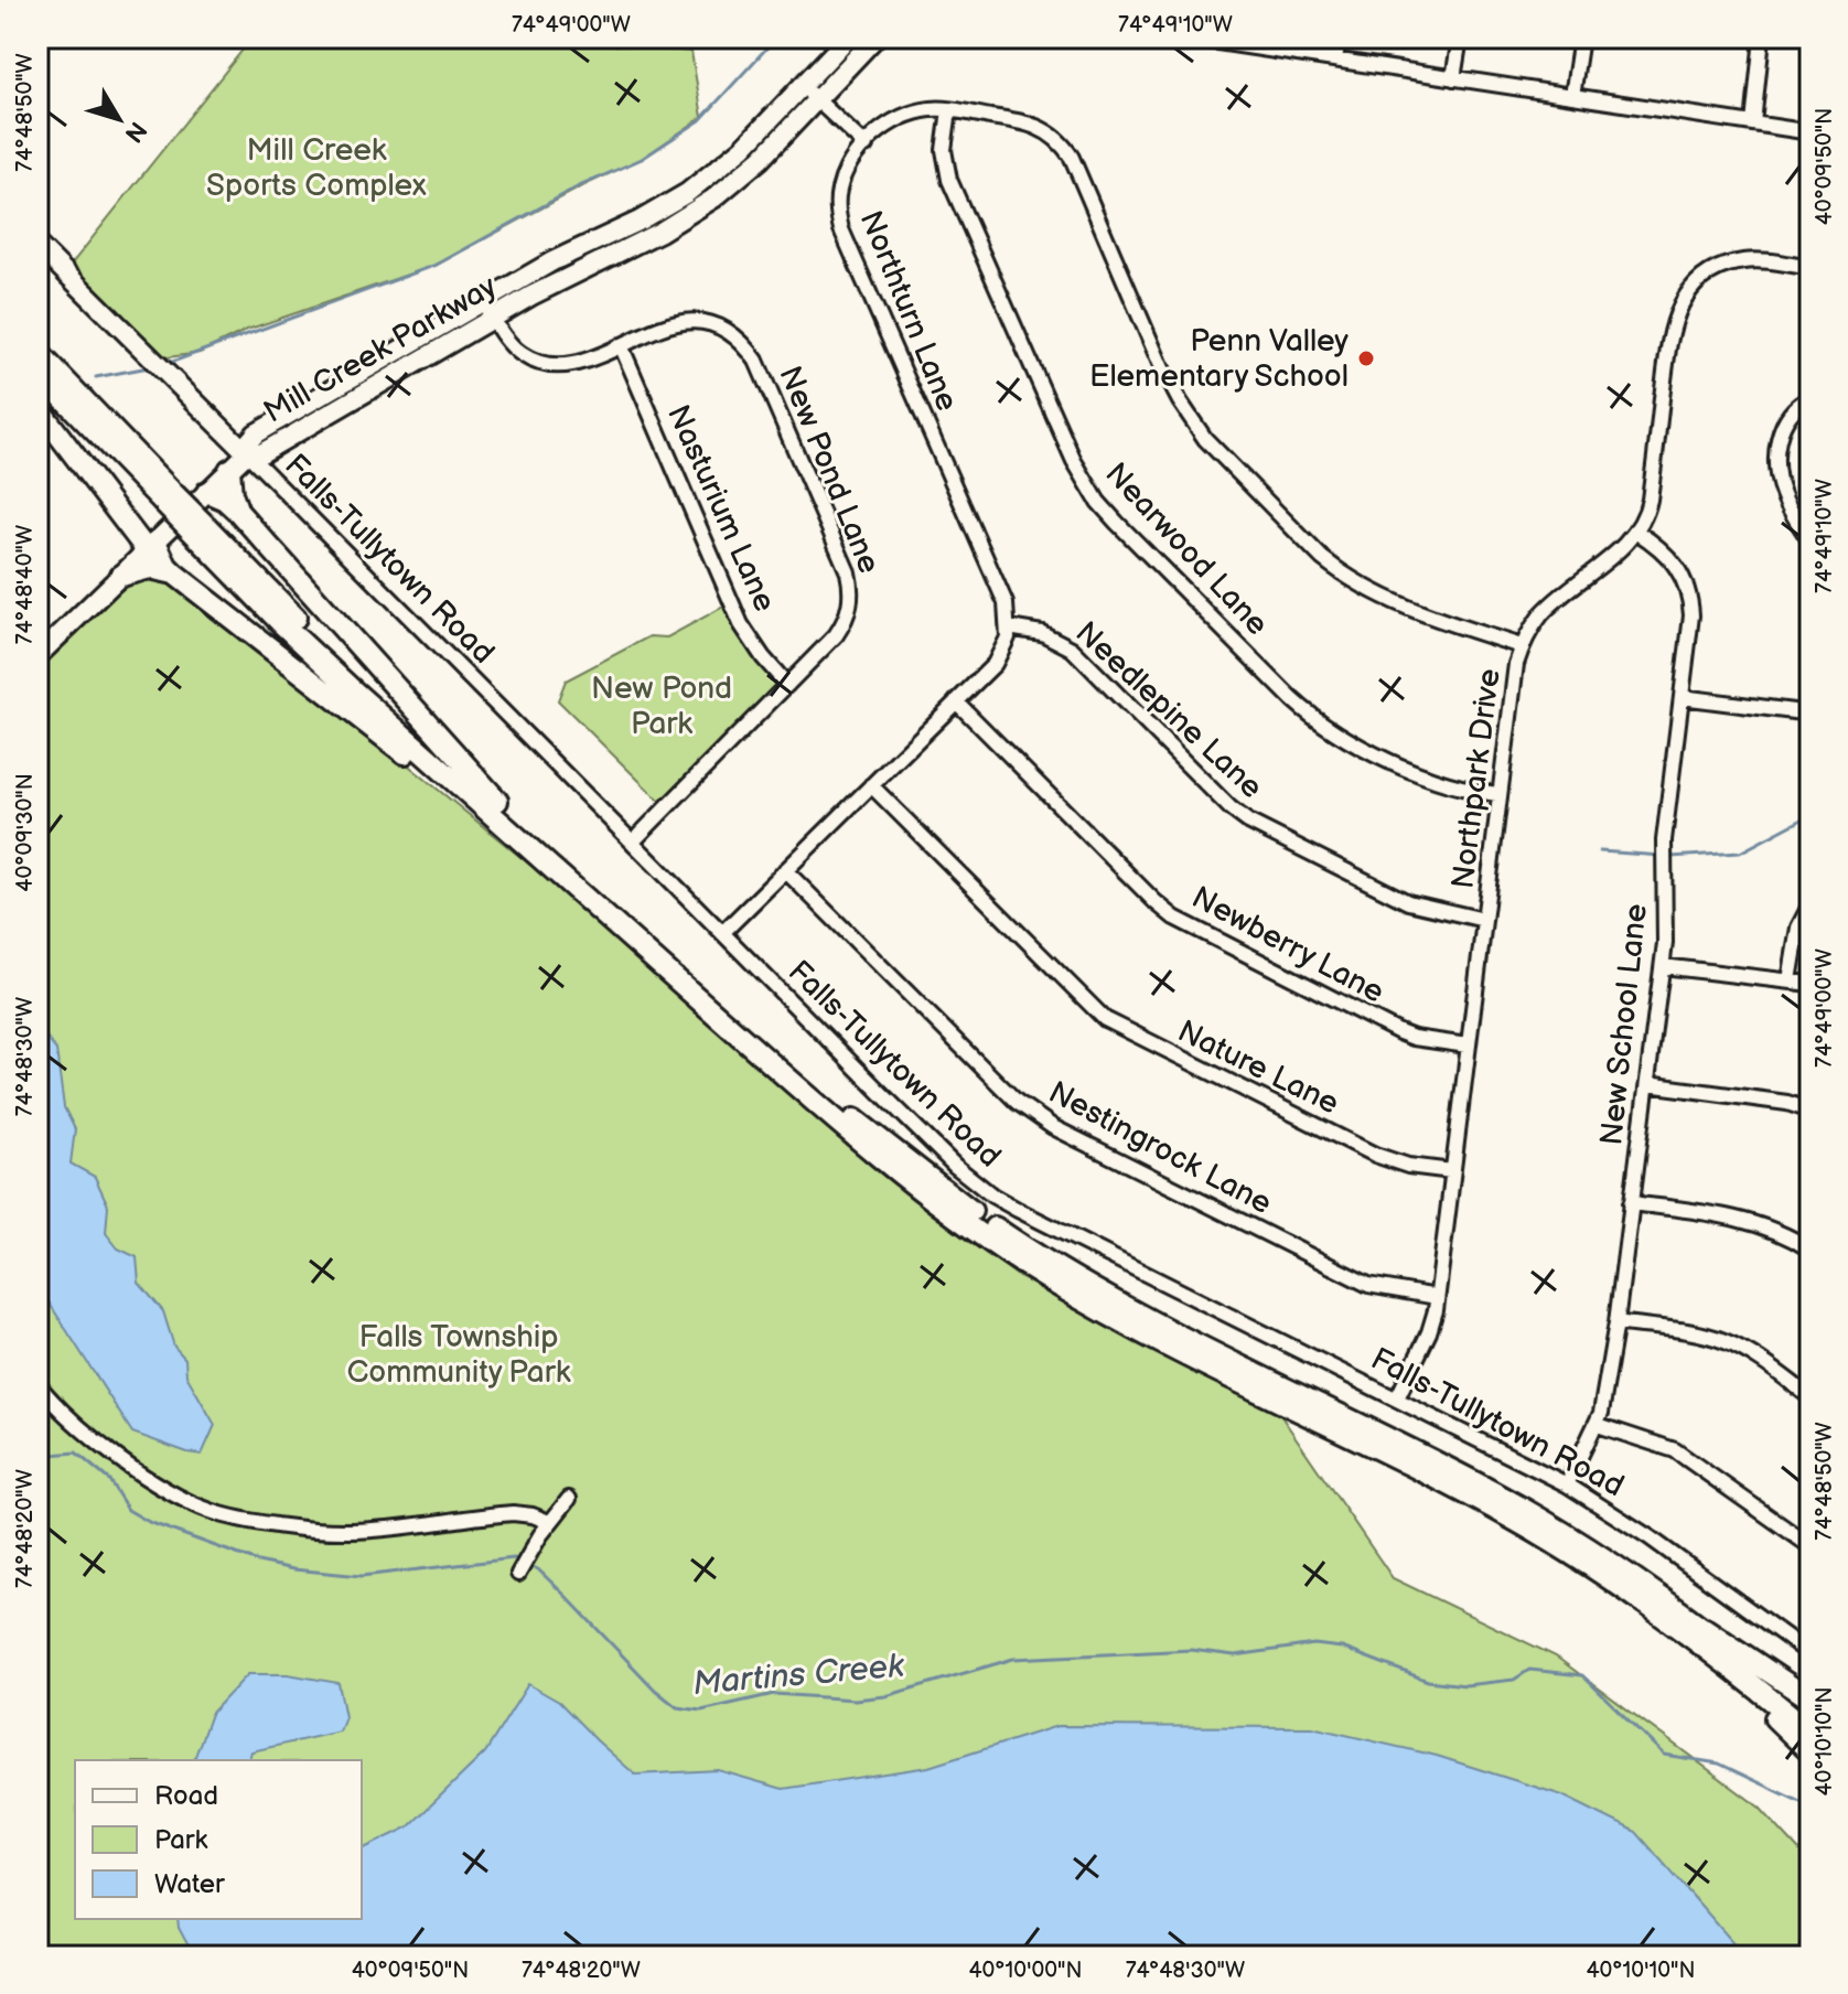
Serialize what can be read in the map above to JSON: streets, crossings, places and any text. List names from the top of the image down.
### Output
{
  "streets": {
    "main road": ["Mill Creek Parkway"],
    "street": [
      "Northturn Lane",
      "New Pond Lane",
      "Nasturium Lane",
      "Nearwood Lane",
      "Falls-Tullytown Road",
      "Needlepine Lane",
      "Northpark Drive",
      "Newberry Lane",
      "New School Lane",
      "Nature Lane",
      "Nestingrock Lane"
    ]
  },
  "crossings": [
    ["Northturn Lane", "Nearwood Lane"],
    ["Northturn Lane", "Needlepine Lane"],
    ["Northturn Lane", "Northpark Drive"],
    ["Mill Creek Parkway", "New Pond Lane"],
    ["Mill Creek Parkway", "Falls-Tullytown Road"],
    ["New Pond Lane", "Nasturium Lane"],
    ["New Pond Lane", "Falls-Tullytown Road"],
    ["Nearwood Lane", "Northpark Drive"],
    ["Falls-Tullytown Road", "Northpark Drive"],
    ["Falls-Tullytown Road", "New School Lane"],
    ["Needlepine Lane", "Northpark Drive"],
    ["Northpark Drive", "Newberry Lane"],
    ["Northpark Drive", "New School Lane"],
    ["Northpark Drive", "Nature Lane"],
    ["Northpark Drive", "Nestingrock Lane"]
  ],
  "water": ["Martins Creek"],
  "parks": ["Mill Creek Sports Complex", "New Pond Park", "Falls Township Community Park"],
  "places": ["Penn Valley Elementary School"],
  "legend": ["Road", "Park", "Water"],
  "north": "bottom right",
  "coordinates": [
    "74°49'00\"W",
    "74°49'10\"W",
    "74°48'50\"W",
    "40°09'50\"N",
    "74°48'40\"W",
    "40°09'30\"N",
    "74°48'30\"W",
    "74°48'20\"W",
    "40°10'10\"N",
    "40°10'00\"N"
  ]
}
